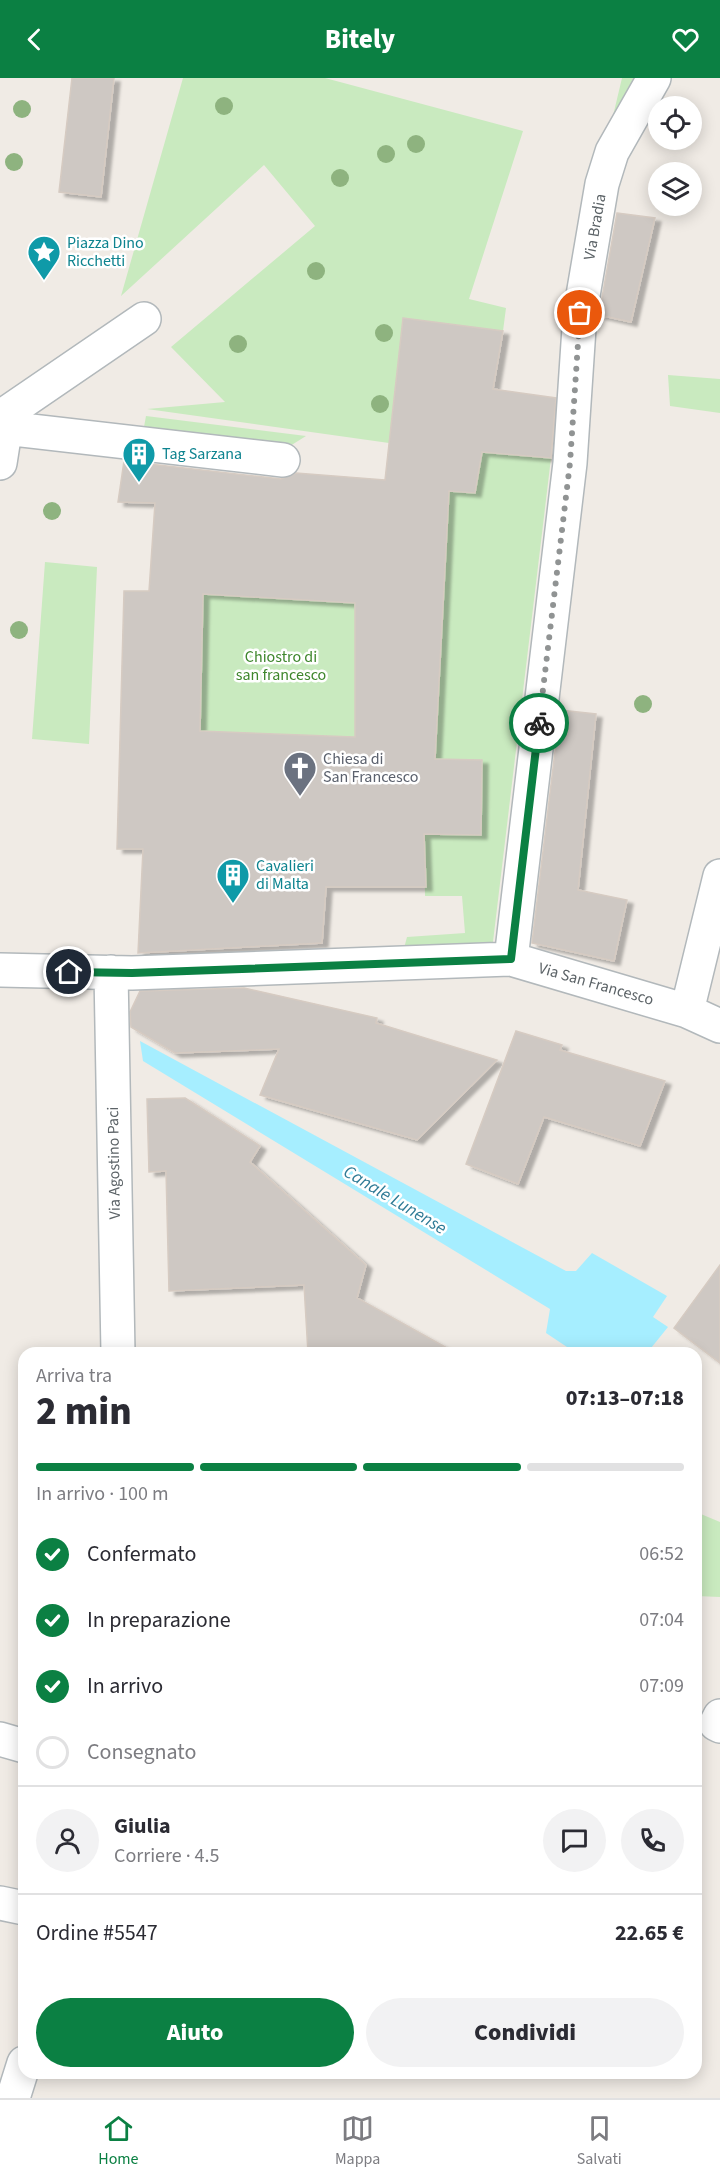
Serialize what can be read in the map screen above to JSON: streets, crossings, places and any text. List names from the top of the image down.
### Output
{
  "streets": {
    "street": ["Via Bradia", "Via San Francesco", "Via Agostino Paci"]
  },
  "crossings": [
    ["Via Bradia", "Via San Francesco"],
    ["Via San Francesco", "Via Agostino Paci"]
  ],
  "water": ["Canale Lunense"],
  "parks": ["Chiostro di san francesco"],
  "places": {
    "place": ["Piazza Dino Ricchetti"],
    "building": ["Tag Sarzana", "Cavalieri di Malta"],
    "church": ["Chiesa di San Francesco"]
  },
  "page": {
    "header": "Bitely",
    "heading": ["2 min", "Arriva tra", "07:13–07:18"],
    "panel": [
      "Giulia",
      "Corriere · 4.5",
      "Ordine #5547",
      "22.65 €"
    ],
    "bar": "In arrivo · 100 m",
    "list": [
      ["Confermato", "06:52"],
      ["In preparazione", "07:04"],
      ["In arrivo", "07:09"],
      "Consegnato"
    ],
    "buttons": ["Aiuto", "Condividi"],
    "tabs": ["Home", "Mappa", "Salvati"]
  }
}
